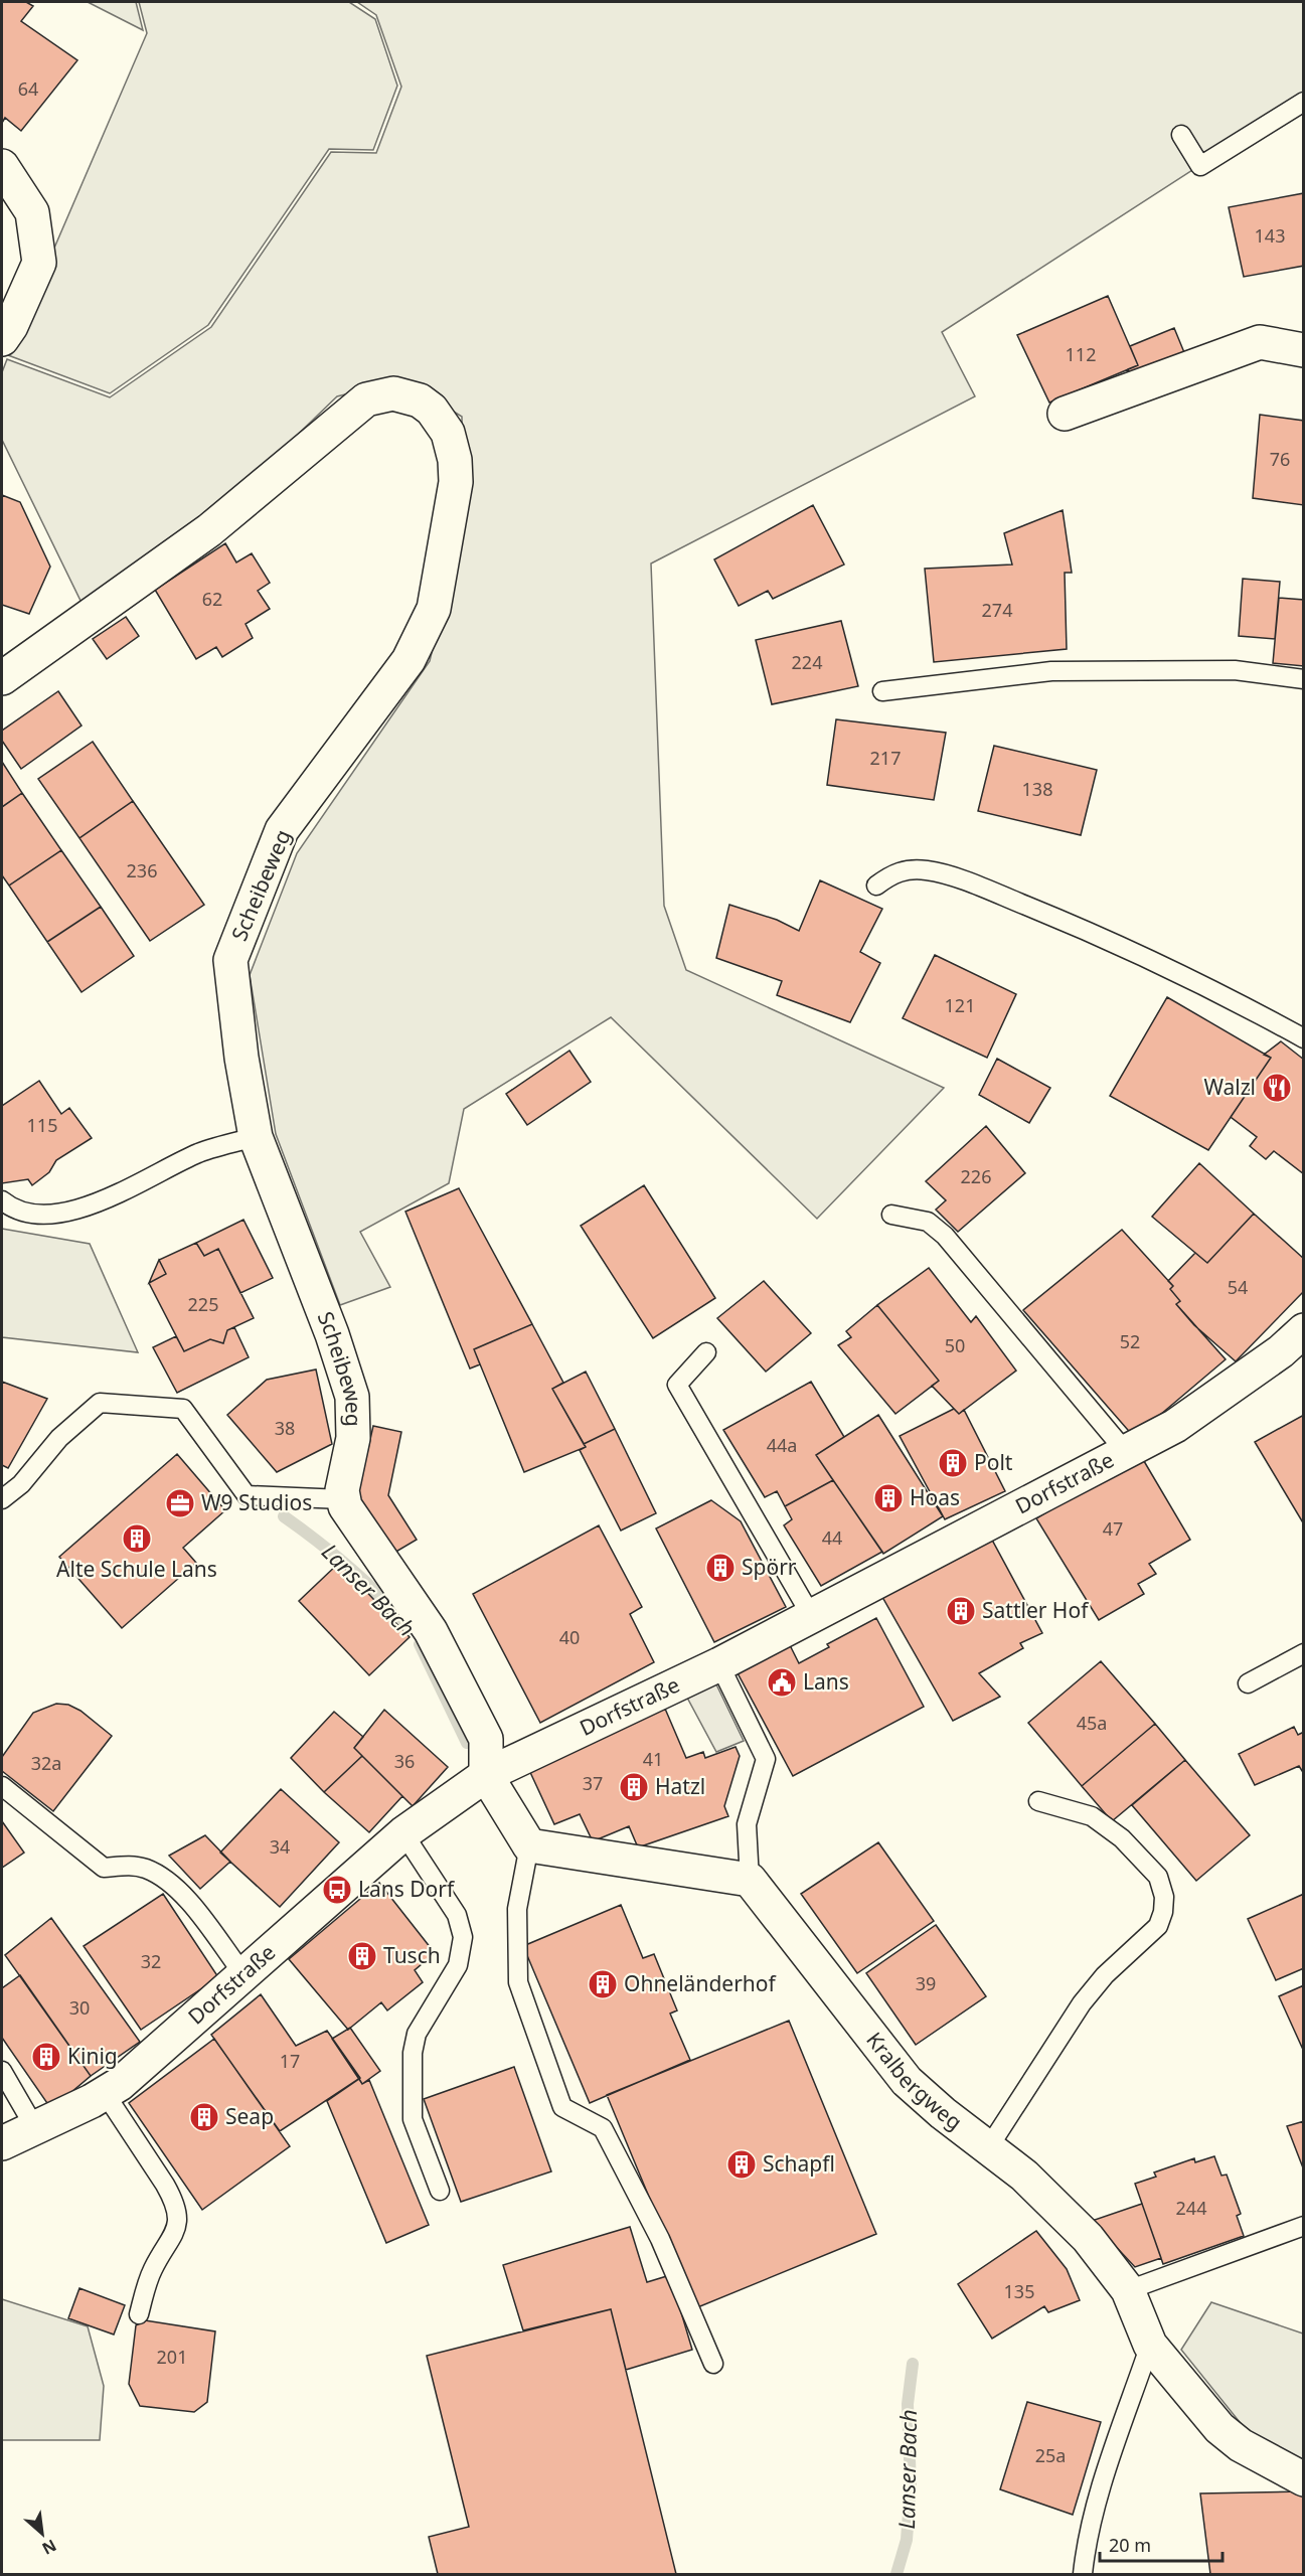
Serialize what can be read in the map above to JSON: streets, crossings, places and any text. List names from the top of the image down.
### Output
{
  "streets": {
    "street": ["Scheibeweg", "Dorfstraße", "Kralbergweg"]
  },
  "water": ["Lanser Bach"],
  "places": {
    "restaurant": ["Walzl"],
    "building": [
      "Polt",
      "Hoas",
      "Alte Schule Lans",
      "Spörr",
      "Sattler Hof",
      "Hatzl",
      "Tusch",
      "Ohneländerhof",
      "Kinig",
      "Seap",
      "Schapfl"
    ],
    "office": ["W9 Studios"],
    "public building": ["Lans"],
    "bus stop": ["Lans Dorf"]
  },
  "house_numbers": [
    "64",
    "143",
    "112",
    "76",
    "62",
    "274",
    "224",
    "217",
    "138",
    "236",
    "121",
    "115",
    "226",
    "54",
    "225",
    "52",
    "50",
    "38",
    "44a",
    "47",
    "44",
    "40",
    "45a",
    "41",
    "36",
    "32a",
    "37",
    "34",
    "32",
    "39",
    "30",
    "17",
    "244",
    "135",
    "201",
    "25a"
  ],
  "scale_bar": "20 m",
  "north": "bottom right"
}
